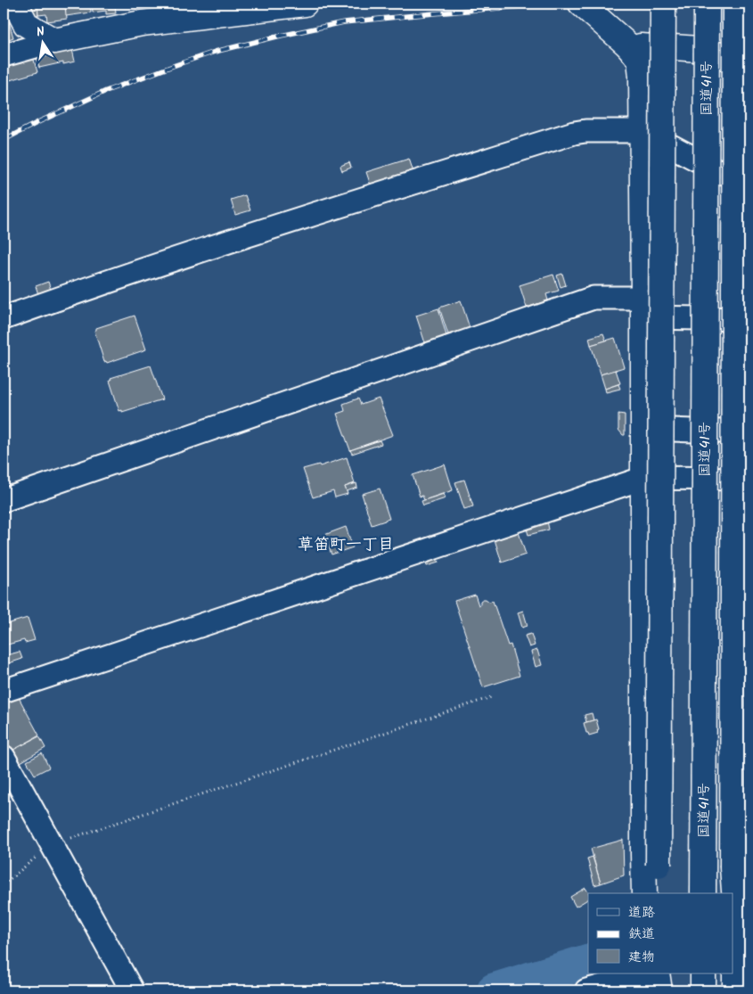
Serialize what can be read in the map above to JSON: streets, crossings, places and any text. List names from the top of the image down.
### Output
{
  "streets": {
    "main road": ["国道41号"]
  },
  "districts": ["草笛町一丁目"],
  "legend": ["道路", "鉄道", "建物"],
  "north": "top"
}
